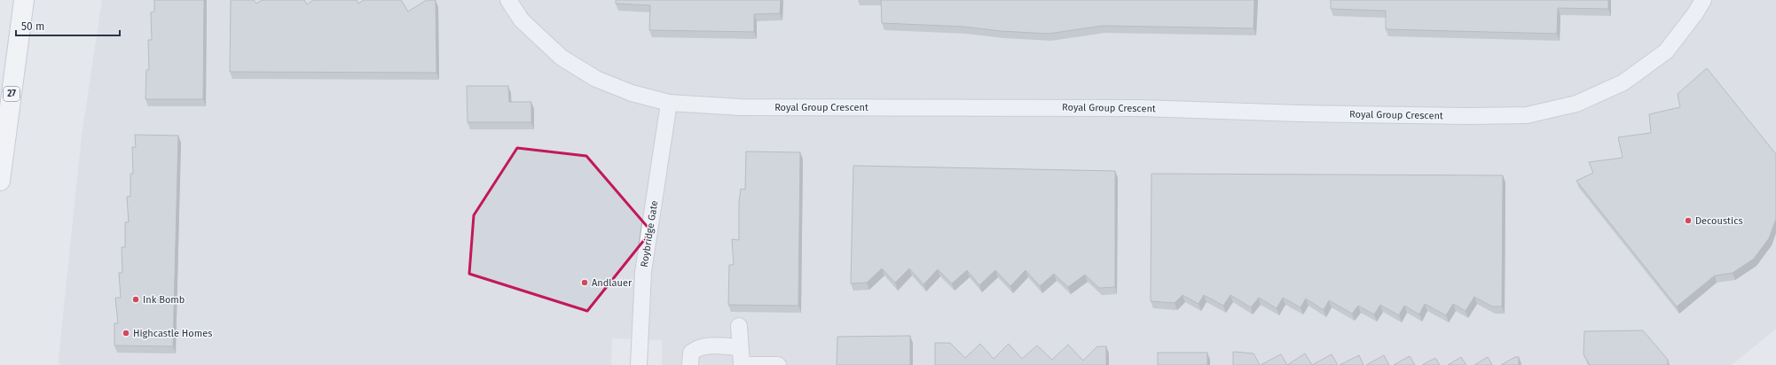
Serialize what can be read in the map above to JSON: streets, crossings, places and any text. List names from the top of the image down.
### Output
{
  "streets": {
    "main road": ["27"],
    "street": ["Royal Group Crescent", "Roybridge Gate"]
  },
  "crossings": [
    ["Royal Group Crescent", "Roybridge Gate"]
  ],
  "places": [
    "Decoustics",
    "Andlauer",
    "Ink Bomb",
    "Highcastle Homes"
  ],
  "scale_bar": "50 m"
}
